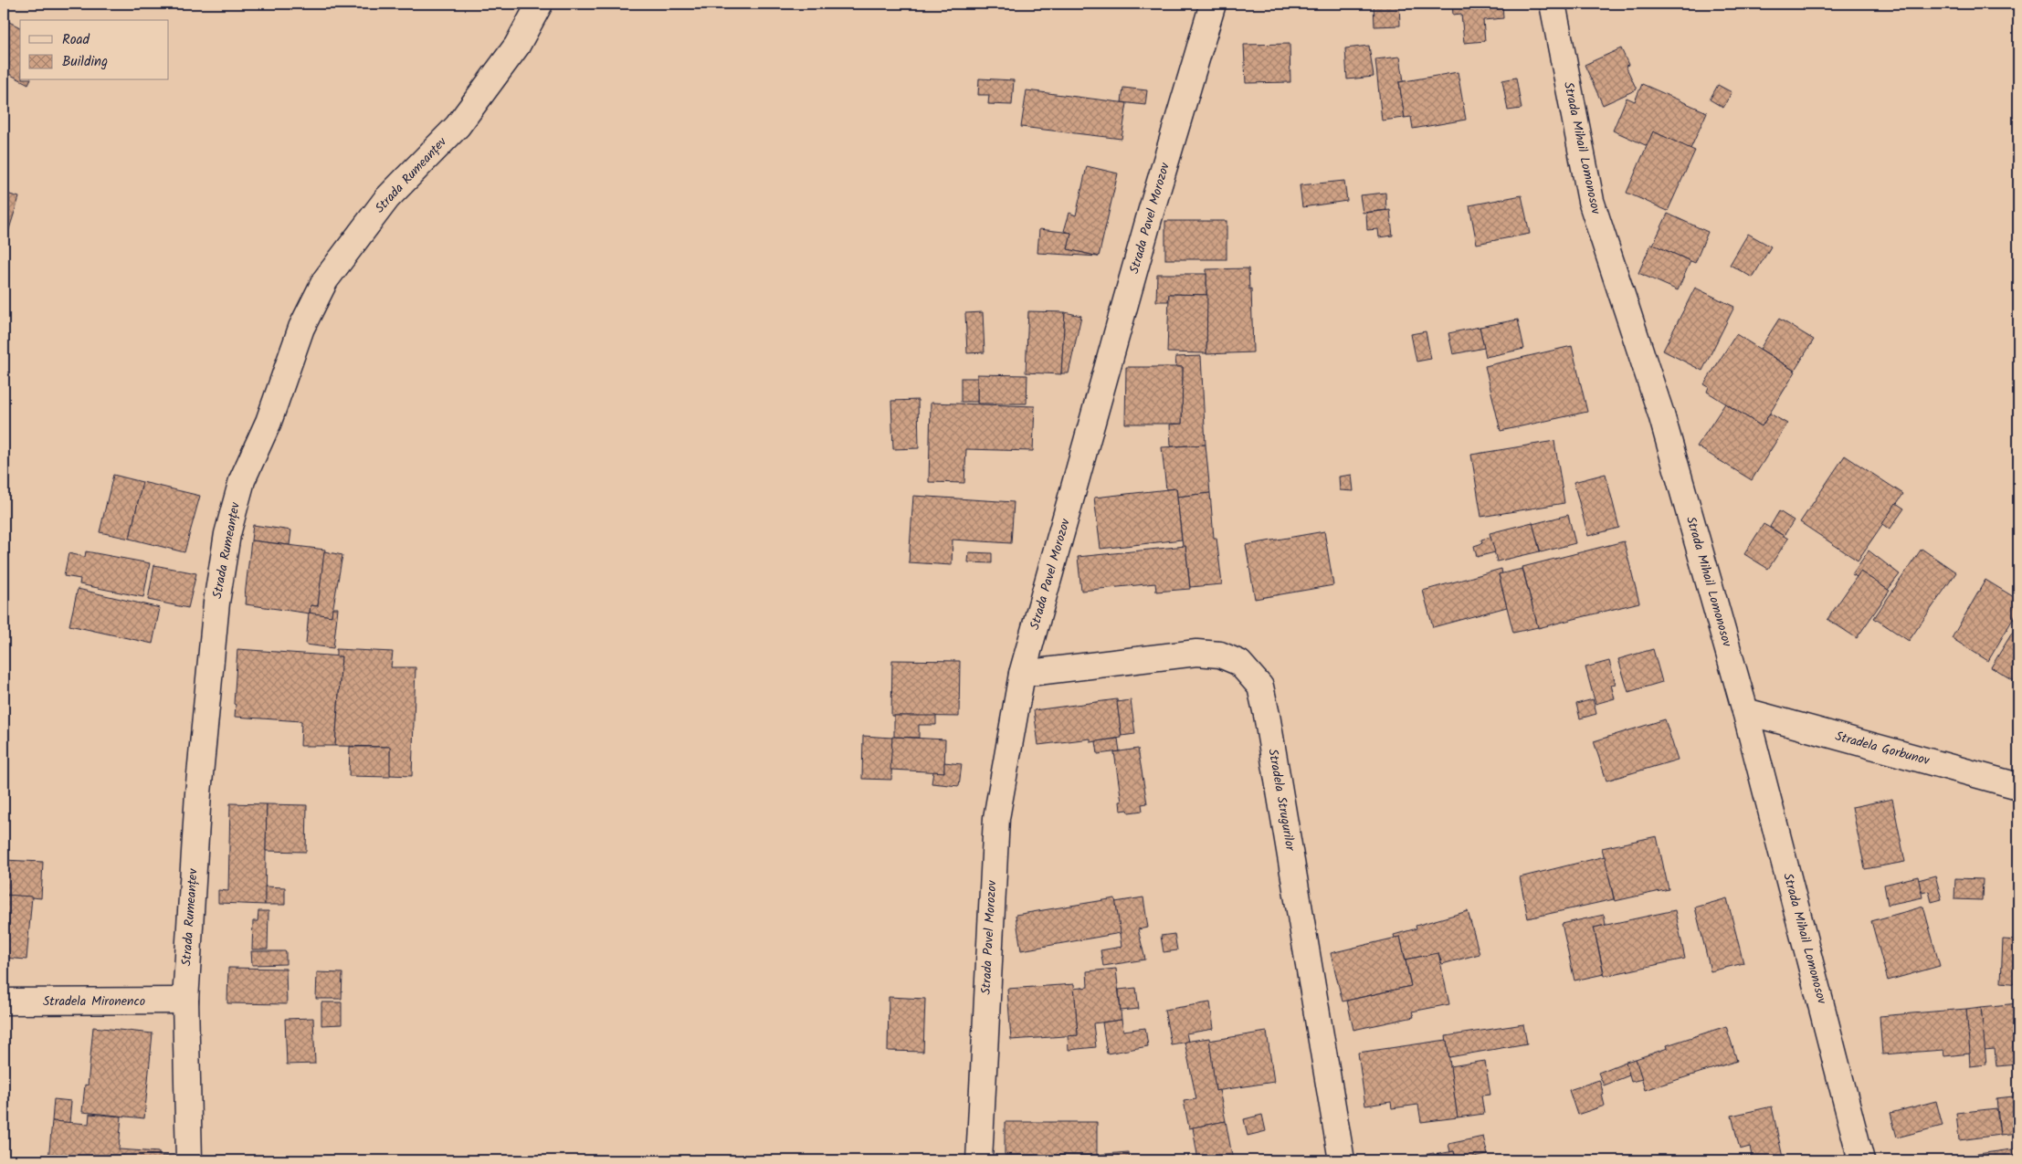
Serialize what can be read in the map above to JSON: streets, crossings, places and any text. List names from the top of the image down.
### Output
{
  "streets": {
    "street": [
      "Strada Mihail Lomonosov",
      "Strada Rumeanțev",
      "Strada Pavel Morozov",
      "Stradela Gorbunov",
      "Stradela Strugurilor",
      "Stradela Mironenco"
    ]
  },
  "crossings": [
    ["Strada Mihail Lomonosov", "Stradela Gorbunov"],
    ["Strada Rumeanțev", "Stradela Mironenco"],
    ["Strada Pavel Morozov", "Stradela Strugurilor"]
  ],
  "legend": ["Road", "Building"]
}
